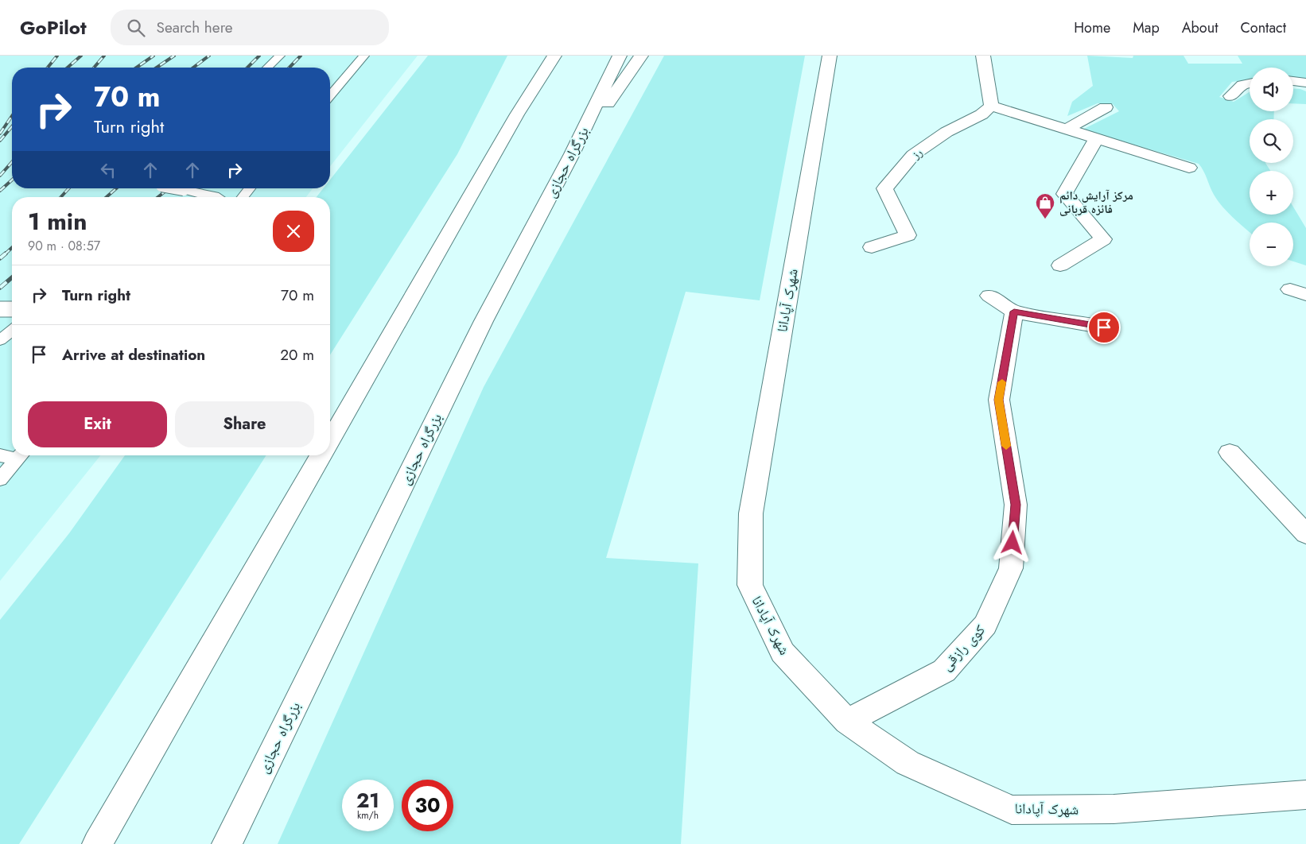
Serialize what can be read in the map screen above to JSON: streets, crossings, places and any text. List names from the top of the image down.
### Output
{
  "streets": {
    "main road": [
      "رز",
      "بزرگراه حجازی",
      "شهرک آپادانا",
      "کوی رازقی"
    ]
  },
  "crossings": [
    ["شهرک آپادانا", "کوی رازقی"]
  ],
  "places": {
    "shop": ["مرکز آرایش دائم فائزه قربانی"]
  },
  "page": {
    "header": "GoPilot",
    "search": "Search here",
    "nav": [
      "Home",
      "Map",
      "About",
      "Contact"
    ],
    "map_buttons": ["+", "−"],
    "turn": ["70 m", "Turn right"],
    "heading": ["1 min", "90 m · 08:57"],
    "list": [
      {
        "name": "Turn right",
        "value": "70 m"
      },
      {
        "name": "Arrive at destination",
        "value": "20 m"
      }
    ],
    "buttons": ["Exit", "Share"],
    "speed": "21 km/h",
    "limit": "30"
  }
}
